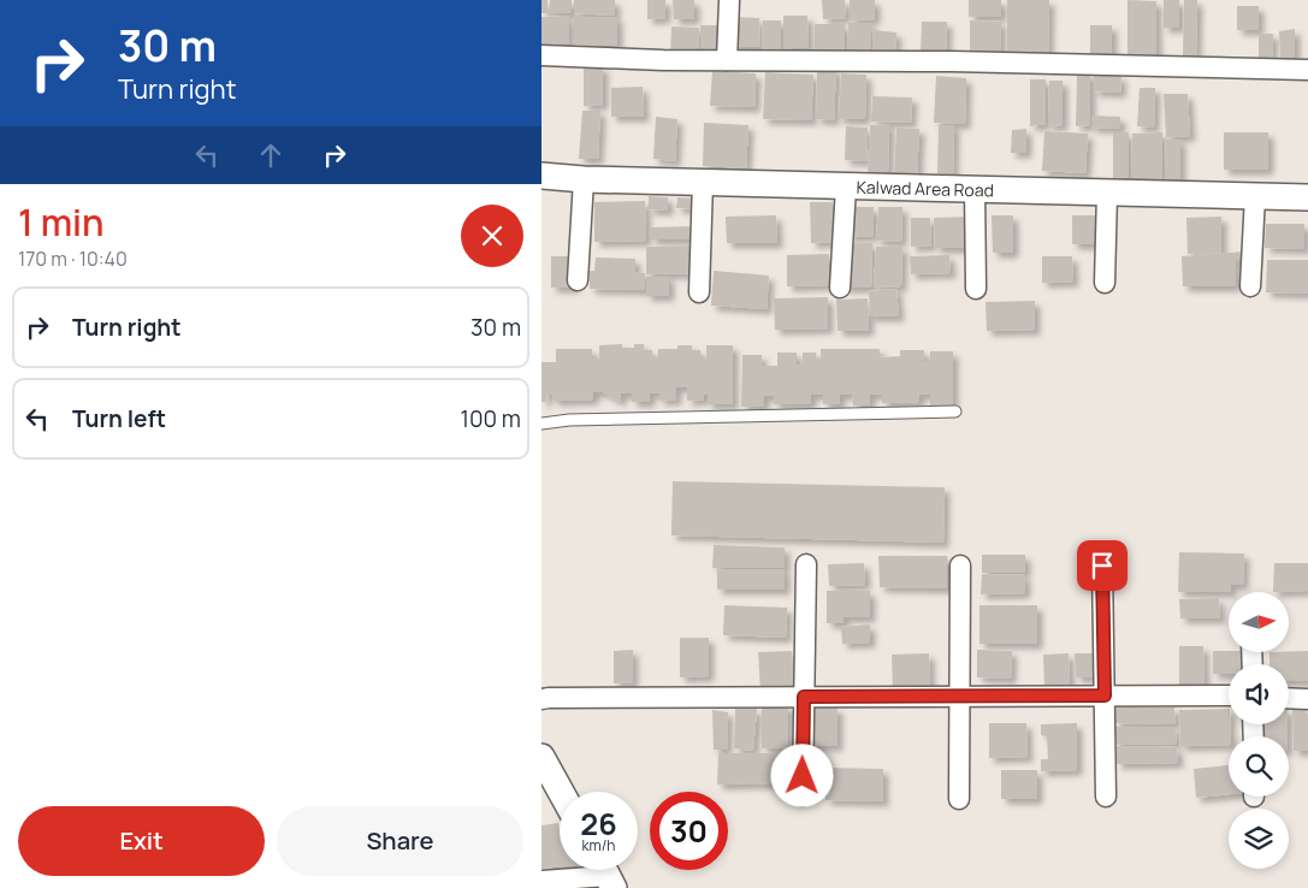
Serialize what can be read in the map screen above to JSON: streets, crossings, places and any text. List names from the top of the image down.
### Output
{
  "streets": {
    "street": ["Kalwad Area Road"]
  },
  "north": "right",
  "page": {
    "turn": ["30 m", "Turn right"],
    "heading": ["1 min", "170 m · 10:40"],
    "list": [
      {
        "name": "Turn right",
        "value": "30 m"
      },
      {
        "name": "Turn left",
        "value": "100 m"
      }
    ],
    "speed": "26 km/h",
    "limit": "30",
    "buttons": ["Exit", "Share"]
  }
}
